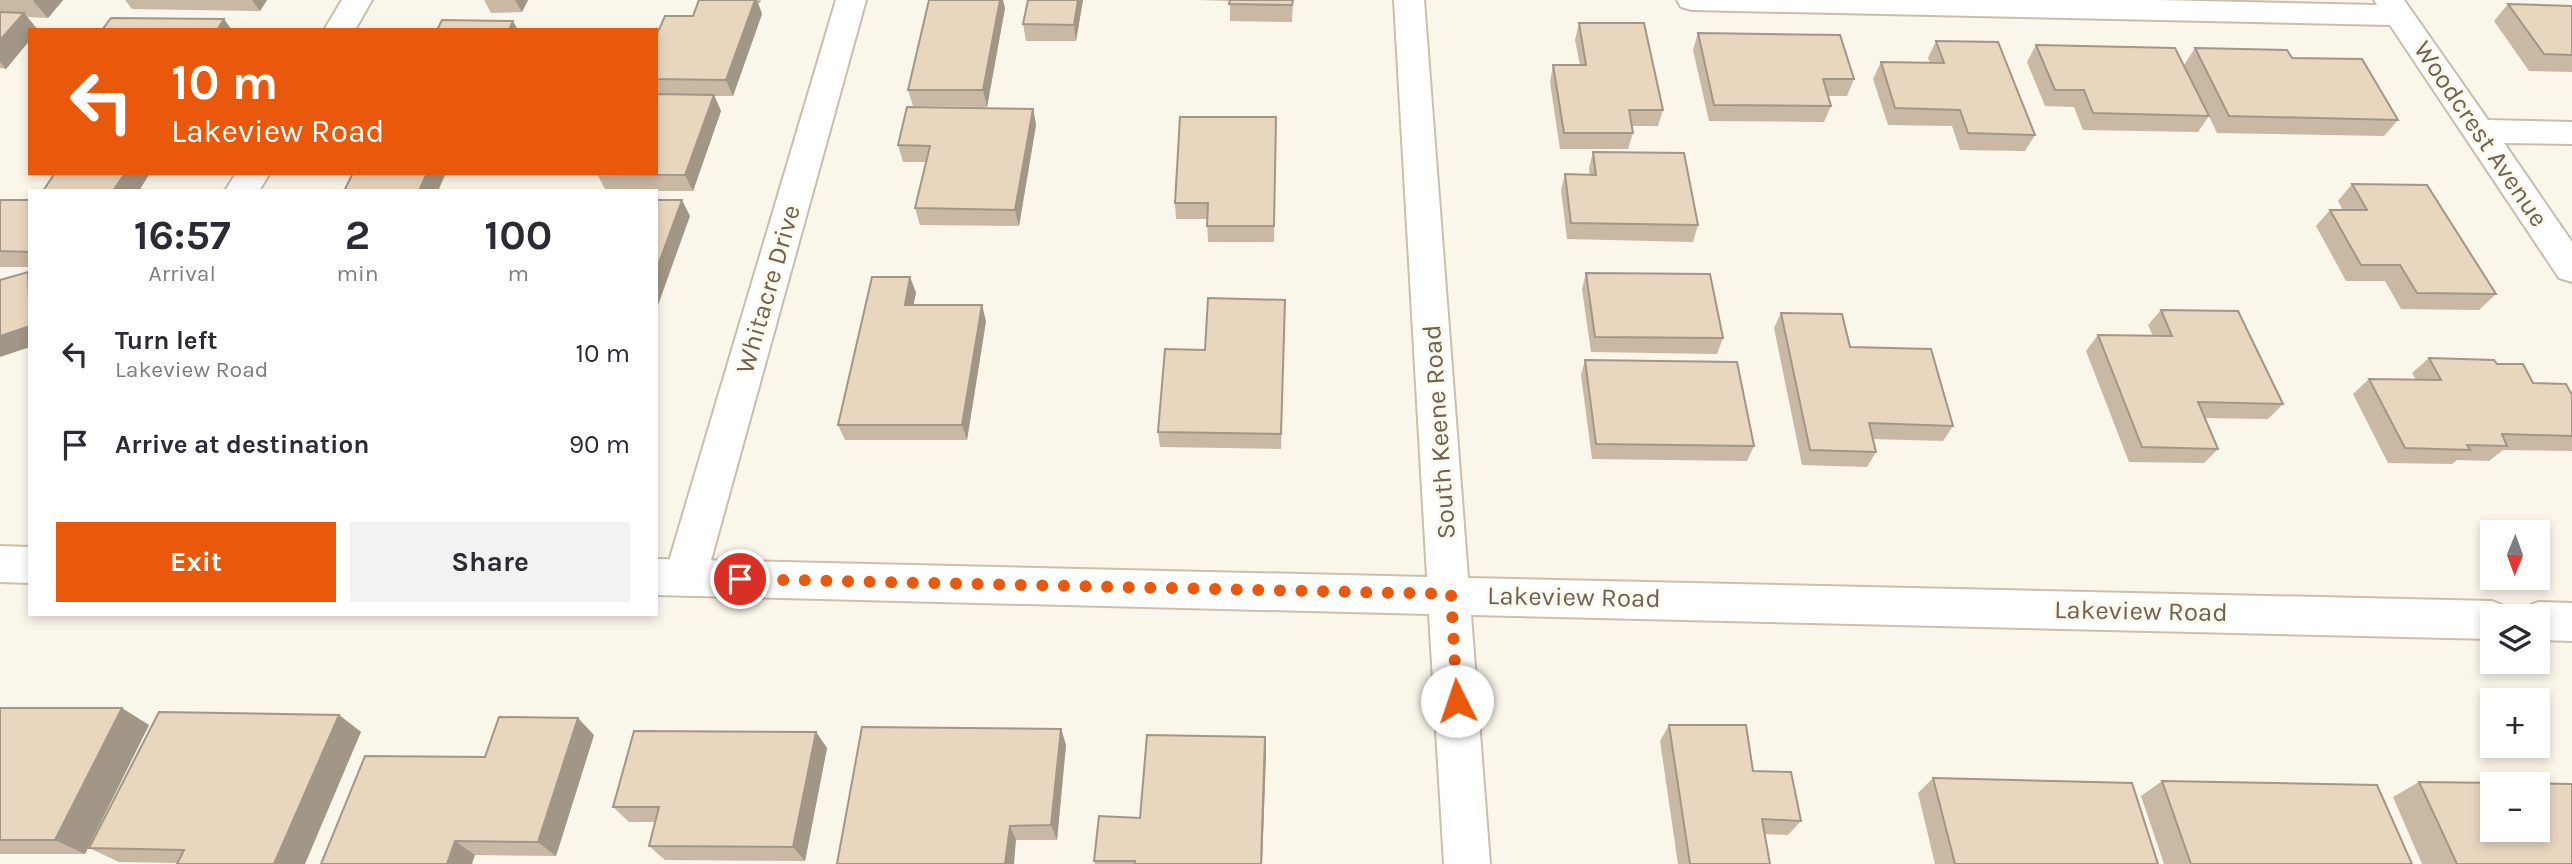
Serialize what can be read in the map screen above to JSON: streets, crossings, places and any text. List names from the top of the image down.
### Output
{
  "streets": {
    "street": [
      "Woodcrest Avenue",
      "Whitacre Drive",
      "South Keene Road",
      "Lakeview Road"
    ]
  },
  "crossings": [
    ["Whitacre Drive", "Lakeview Road"],
    ["South Keene Road", "Lakeview Road"]
  ],
  "north": "bottom",
  "page": {
    "turn": ["10 m", "Lakeview Road"],
    "eta": [
      "16:57",
      "Arrival",
      "2",
      "min",
      "100",
      "m"
    ],
    "list": [
      {
        "name": "Turn left",
        "note": "Lakeview Road",
        "value": "10 m"
      },
      {
        "name": "Arrive at destination",
        "value": "90 m"
      }
    ],
    "buttons": ["Exit", "Share"],
    "map_buttons": ["+", "−"]
  }
}
